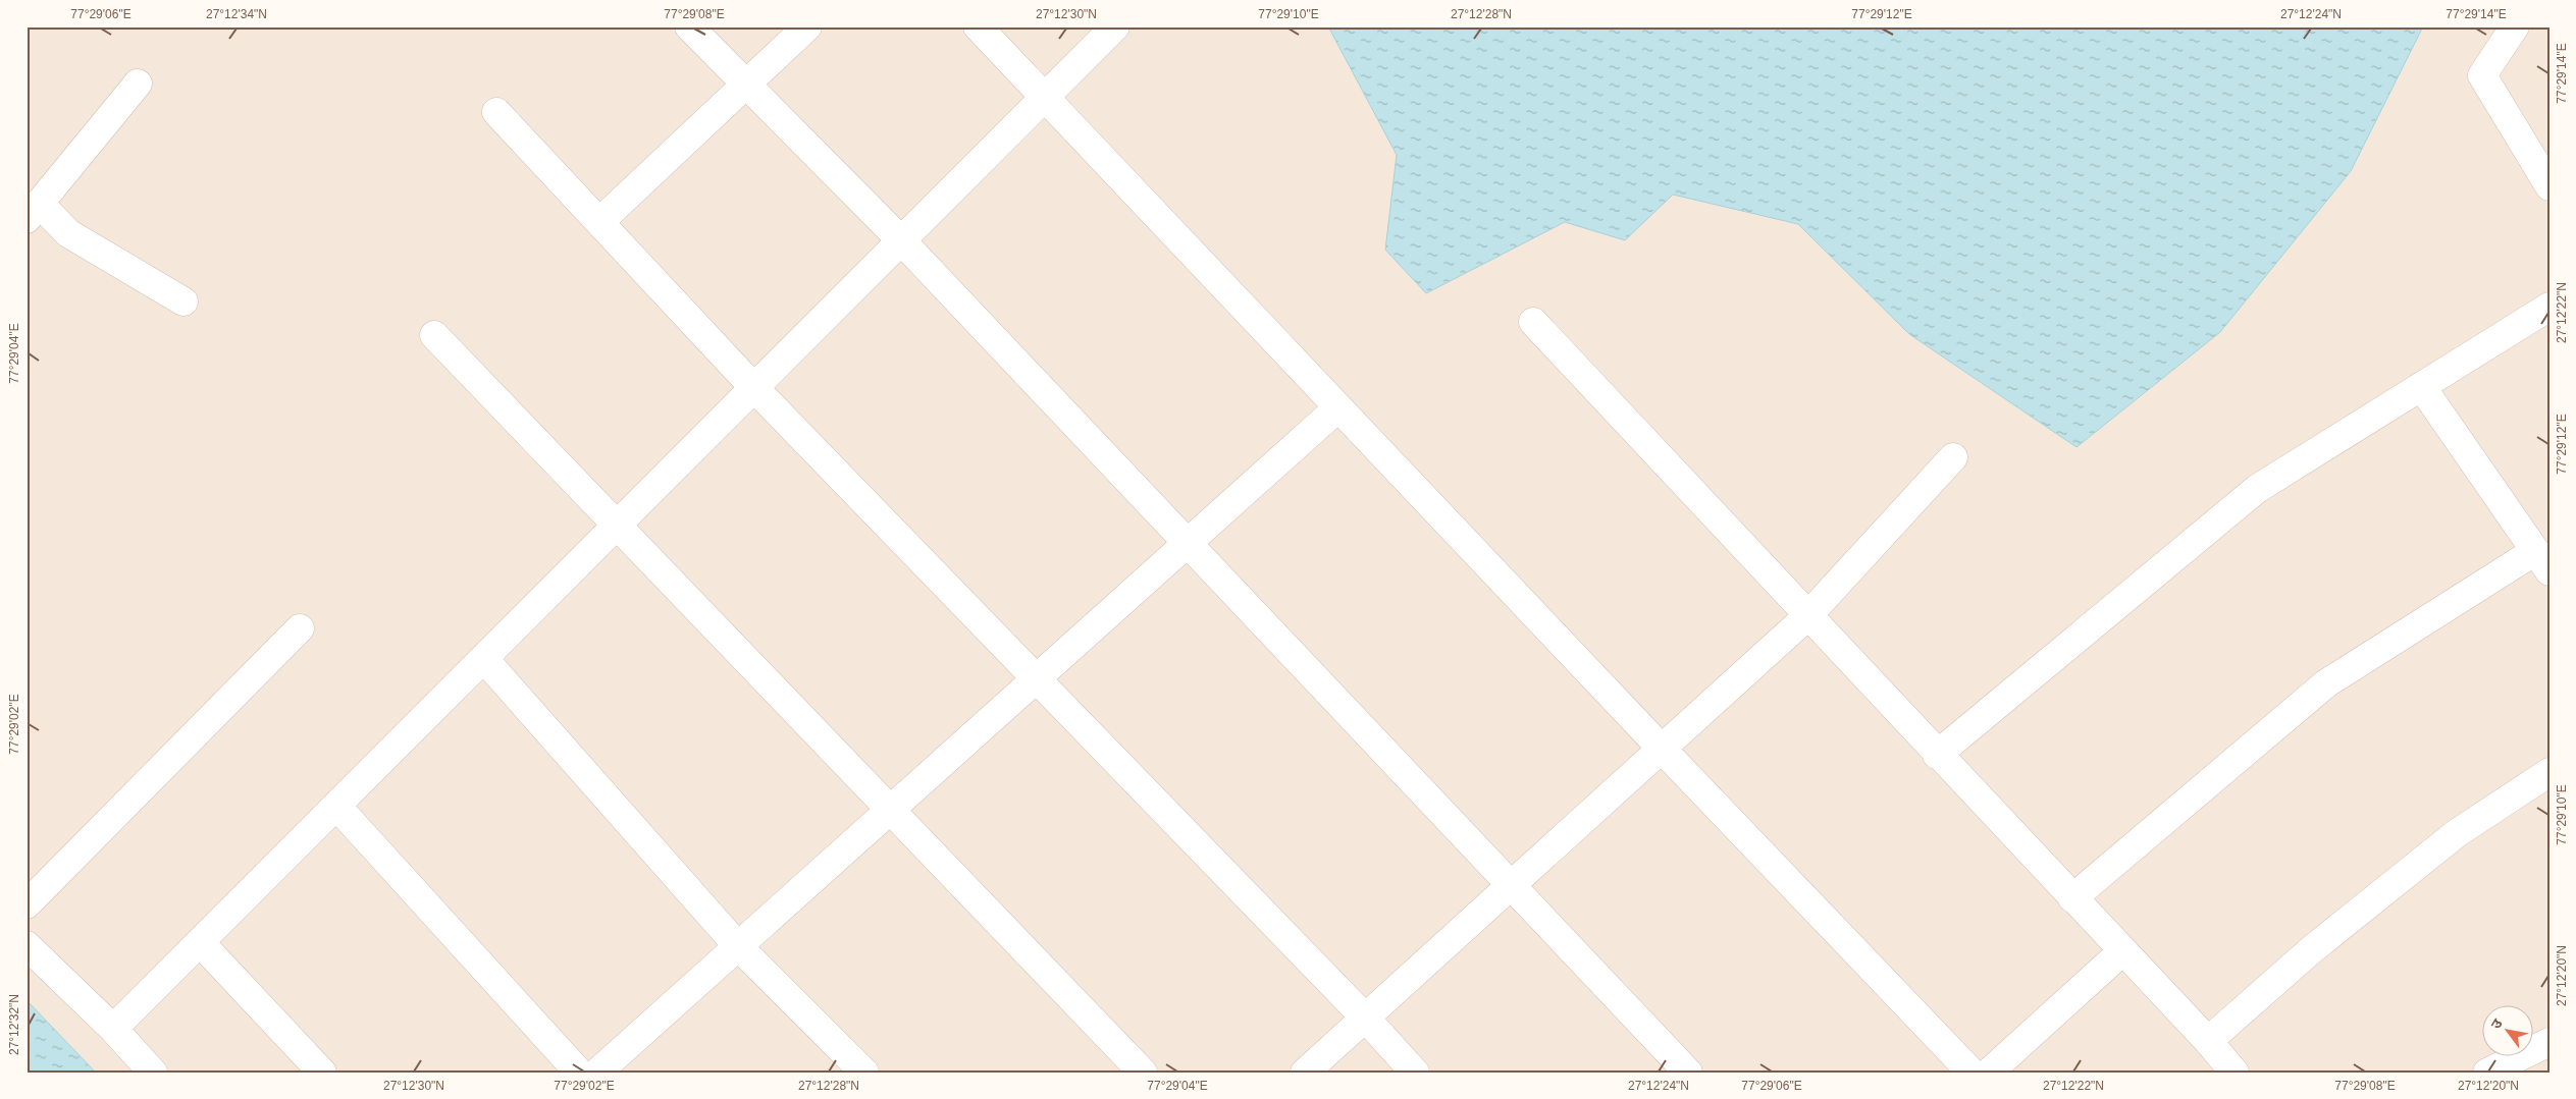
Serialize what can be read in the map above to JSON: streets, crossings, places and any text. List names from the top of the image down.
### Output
{
  "north": "top left",
  "coordinates": [
    "77°29'06\"E",
    "27°12'34\"N",
    "77°29'08\"E",
    "27°12'30\"N",
    "77°29'10\"E",
    "27°12'28\"N",
    "77°29'12\"E",
    "27°12'24\"N",
    "77°29'14\"E",
    "27°12'22\"N",
    "77°29'04\"E",
    "77°29'02\"E",
    "27°12'20\"N",
    "27°12'32\"N"
  ]
}
